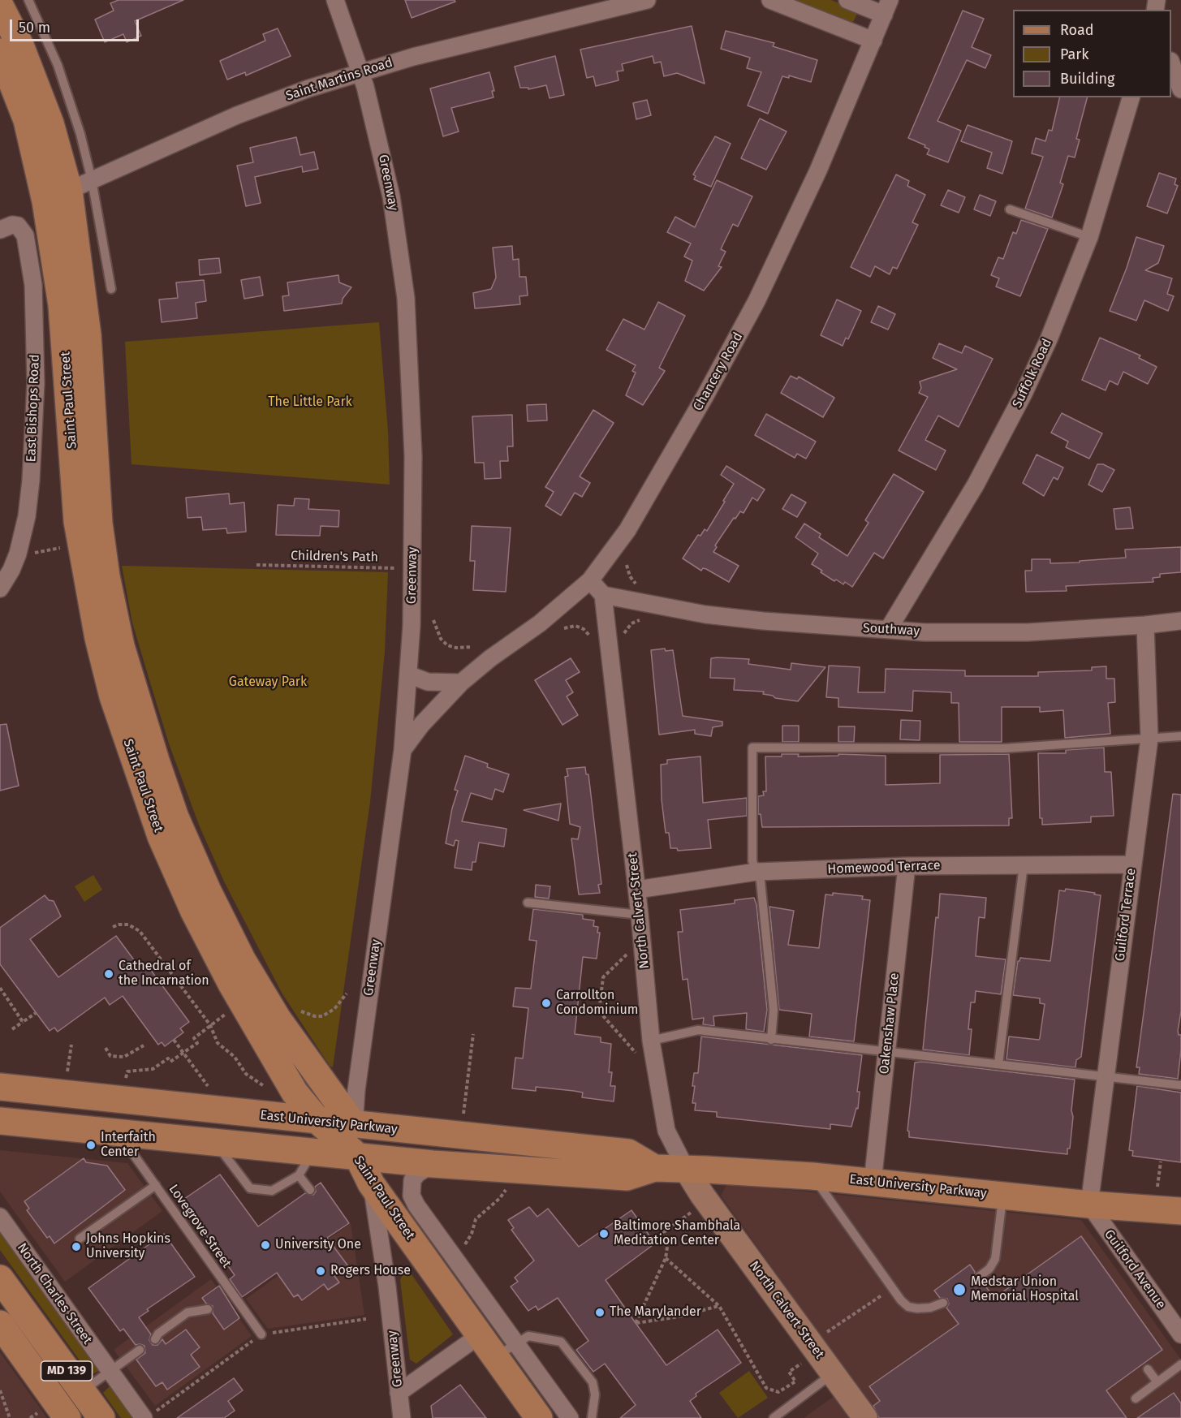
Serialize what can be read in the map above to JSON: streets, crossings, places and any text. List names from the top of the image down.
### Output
{
  "streets": {
    "main road": [
      "Saint Paul Street",
      "North Calvert Street",
      "East University Parkway",
      "MD 139"
    ],
    "street": [
      "Saint Martins Road",
      "Greenway",
      "Chancery Road",
      "Suffolk Road",
      "East Bishops Road",
      "Southway",
      "Homewood Terrace",
      "Guilford Terrace",
      "Oakenshaw Place",
      "Guilford Avenue",
      "North Charles Street"
    ],
    "lane": ["Lovegrove Street"],
    "path": ["Children's Path"]
  },
  "crossings": [
    ["Saint Martins Road", "Greenway"],
    ["Saint Martins Road", "Saint Paul Street"],
    ["Greenway", "Chancery Road"],
    ["Greenway", "Saint Paul Street"],
    ["Greenway", "Children's Path"],
    ["Greenway", "East University Parkway"],
    ["Suffolk Road", "Southway"],
    ["Saint Paul Street", "East University Parkway"],
    ["Southway", "North Calvert Street"],
    ["Southway", "Guilford Terrace"],
    ["Homewood Terrace", "North Calvert Street"],
    ["Homewood Terrace", "Guilford Terrace"],
    ["Homewood Terrace", "Oakenshaw Place"],
    ["North Calvert Street", "East University Parkway"],
    ["Guilford Terrace", "East University Parkway"],
    ["Guilford Terrace", "Guilford Avenue"],
    ["Oakenshaw Place", "East University Parkway"],
    ["East University Parkway", "Lovegrove Street"],
    ["East University Parkway", "Guilford Avenue"]
  ],
  "parks": ["The Little Park", "Gateway Park"],
  "places": [
    "Cathedral of the Incarnation",
    "Carrollton Condominium",
    "Interfaith Center",
    "Baltimore Shambhala Meditation Center",
    "University One",
    "Johns Hopkins University",
    "Rogers House",
    "Medstar Union Memorial Hospital",
    "The Marylander"
  ],
  "legend": ["Road", "Park", "Building"],
  "scale_bar": "50 m"
}
